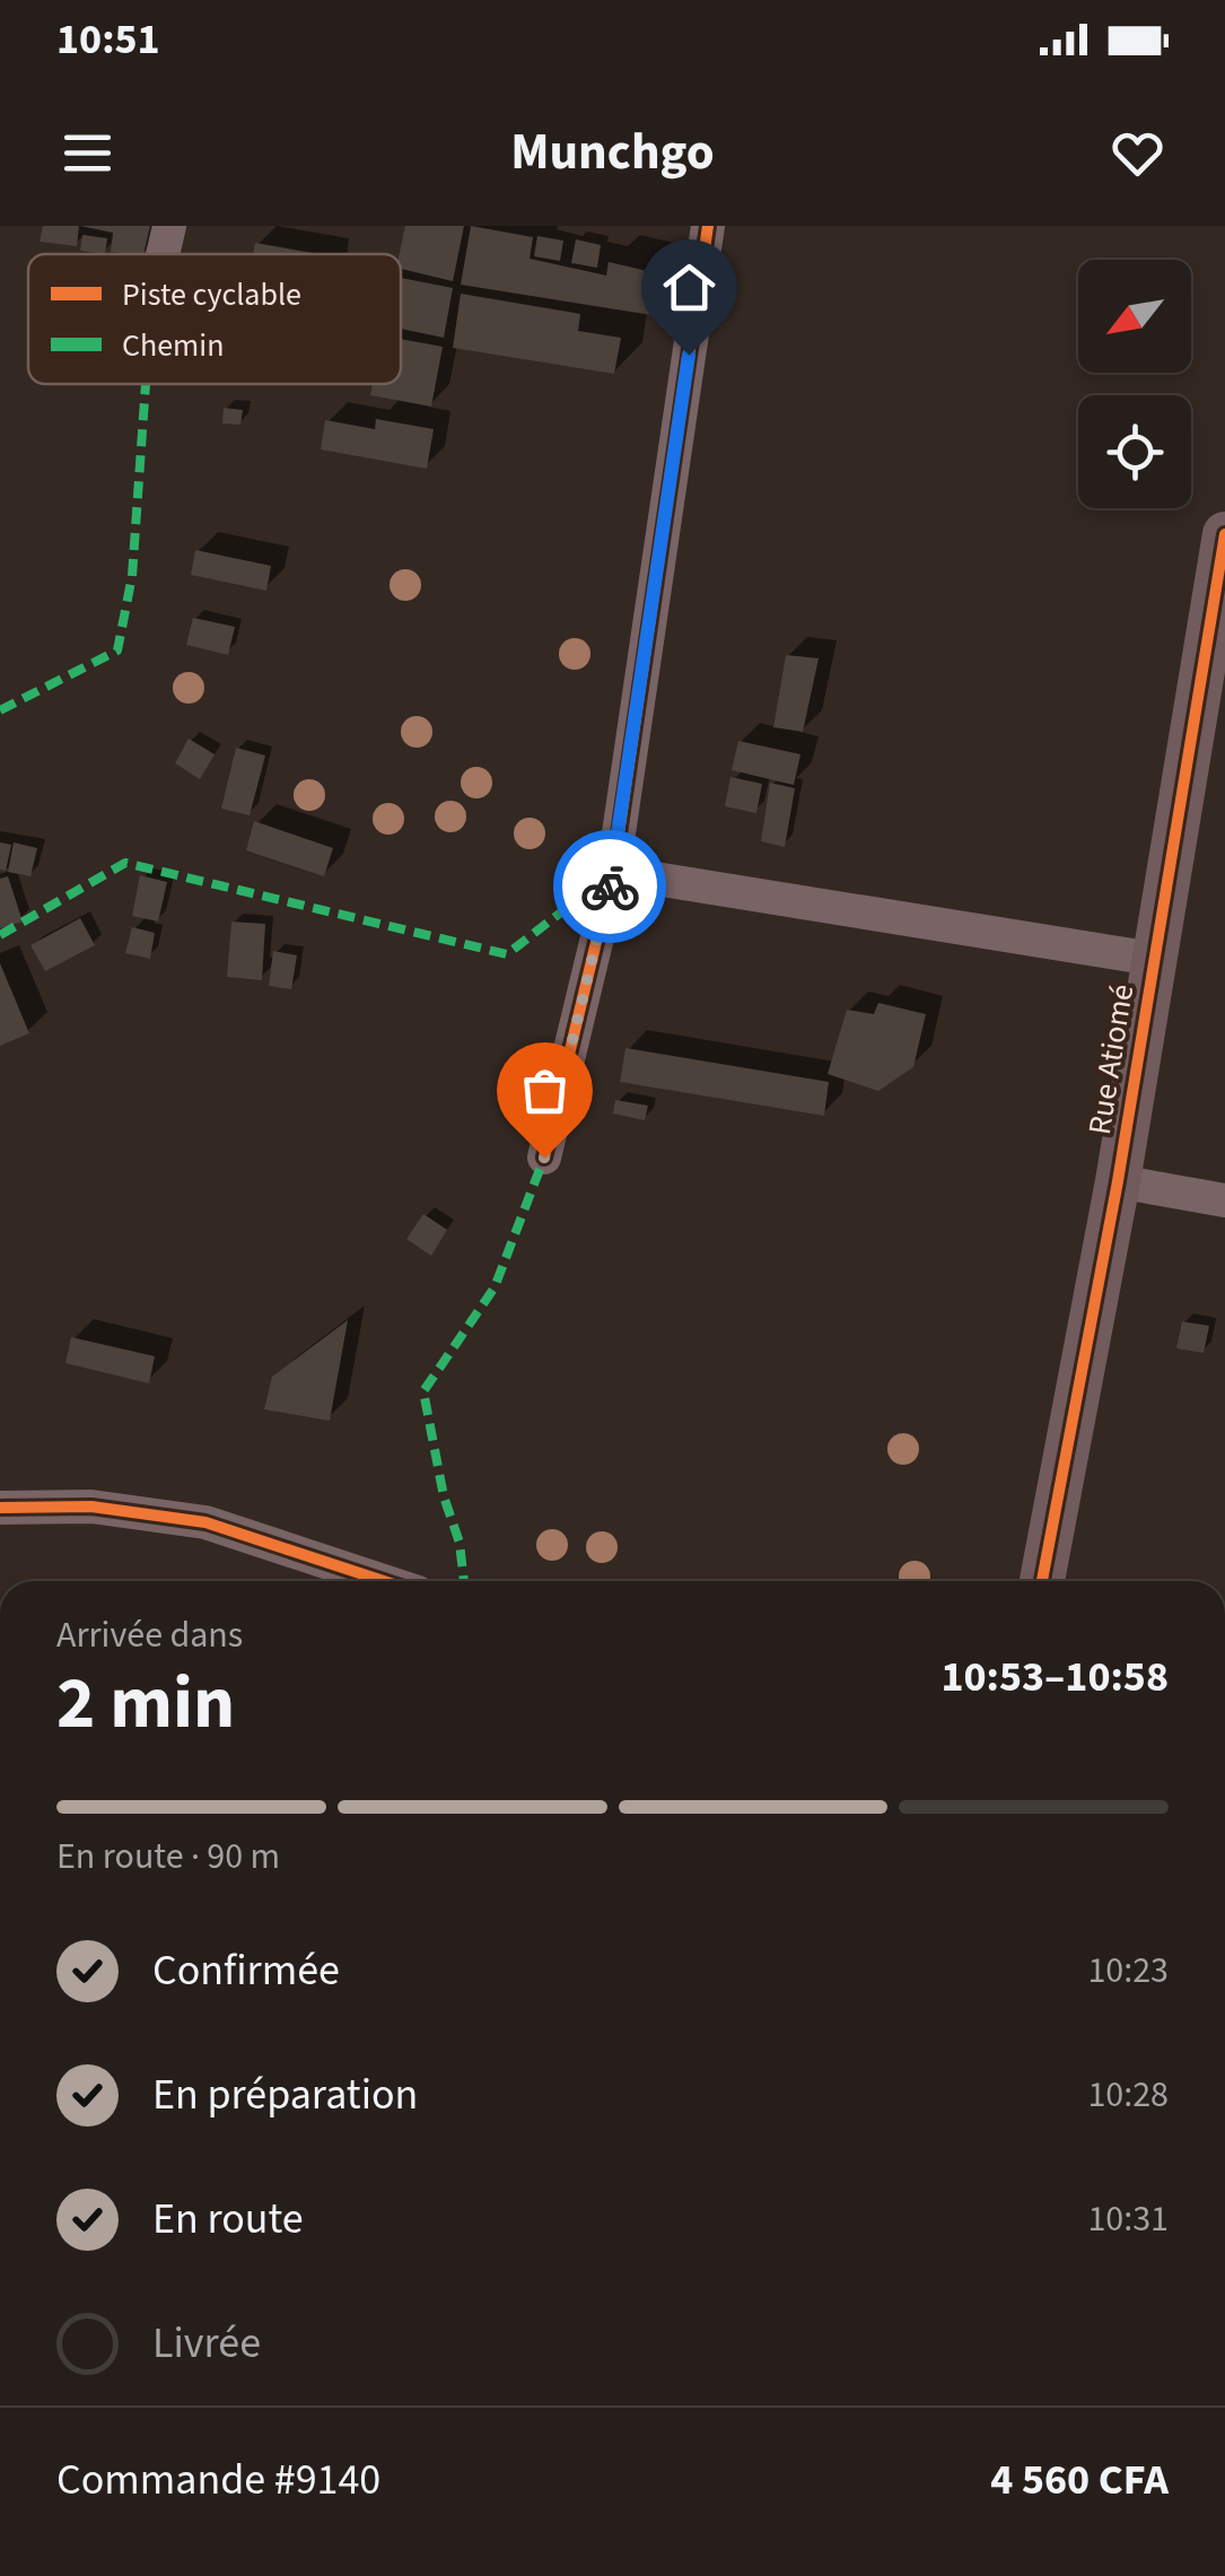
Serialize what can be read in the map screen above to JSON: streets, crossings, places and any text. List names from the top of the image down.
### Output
{
  "streets": {
    "street": ["Rue Atiomé"]
  },
  "legend": ["Piste cyclable", "Chemin"],
  "north": "bottom left",
  "page": {
    "status": "10:51",
    "header": "Munchgo",
    "heading": ["2 min", "Arrivée dans", "10:53–10:58"],
    "panel": ["Commande #9140", "4 560 CFA"],
    "bar": "En route · 90 m",
    "list": [
      ["Confirmée", "10:23"],
      ["En préparation", "10:28"],
      ["En route", "10:31"],
      "Livrée"
    ]
  }
}
